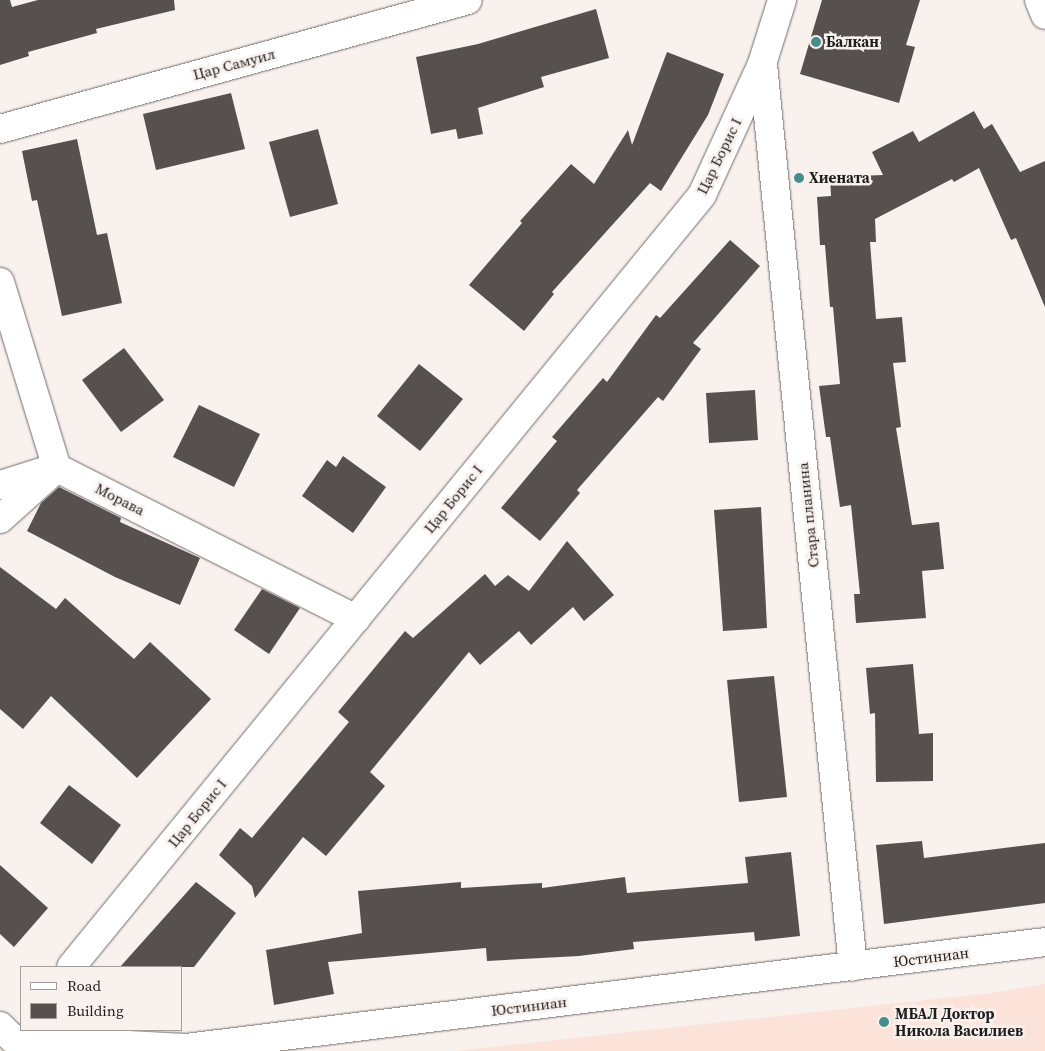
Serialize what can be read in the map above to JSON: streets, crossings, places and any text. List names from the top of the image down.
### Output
{
  "streets": {
    "street": [
      "Цар Самуил",
      "Цар Борис I",
      "Морава",
      "Стара планина",
      "Юстиниан"
    ]
  },
  "crossings": [
    ["Цар Борис I", "Морава"],
    ["Цар Борис I", "Стара планина"],
    ["Стара планина", "Юстиниан"]
  ],
  "places": ["Балкан", "Хиената", "МБАЛ Доктор Никола Василиев"],
  "legend": ["Road", "Building"]
}
